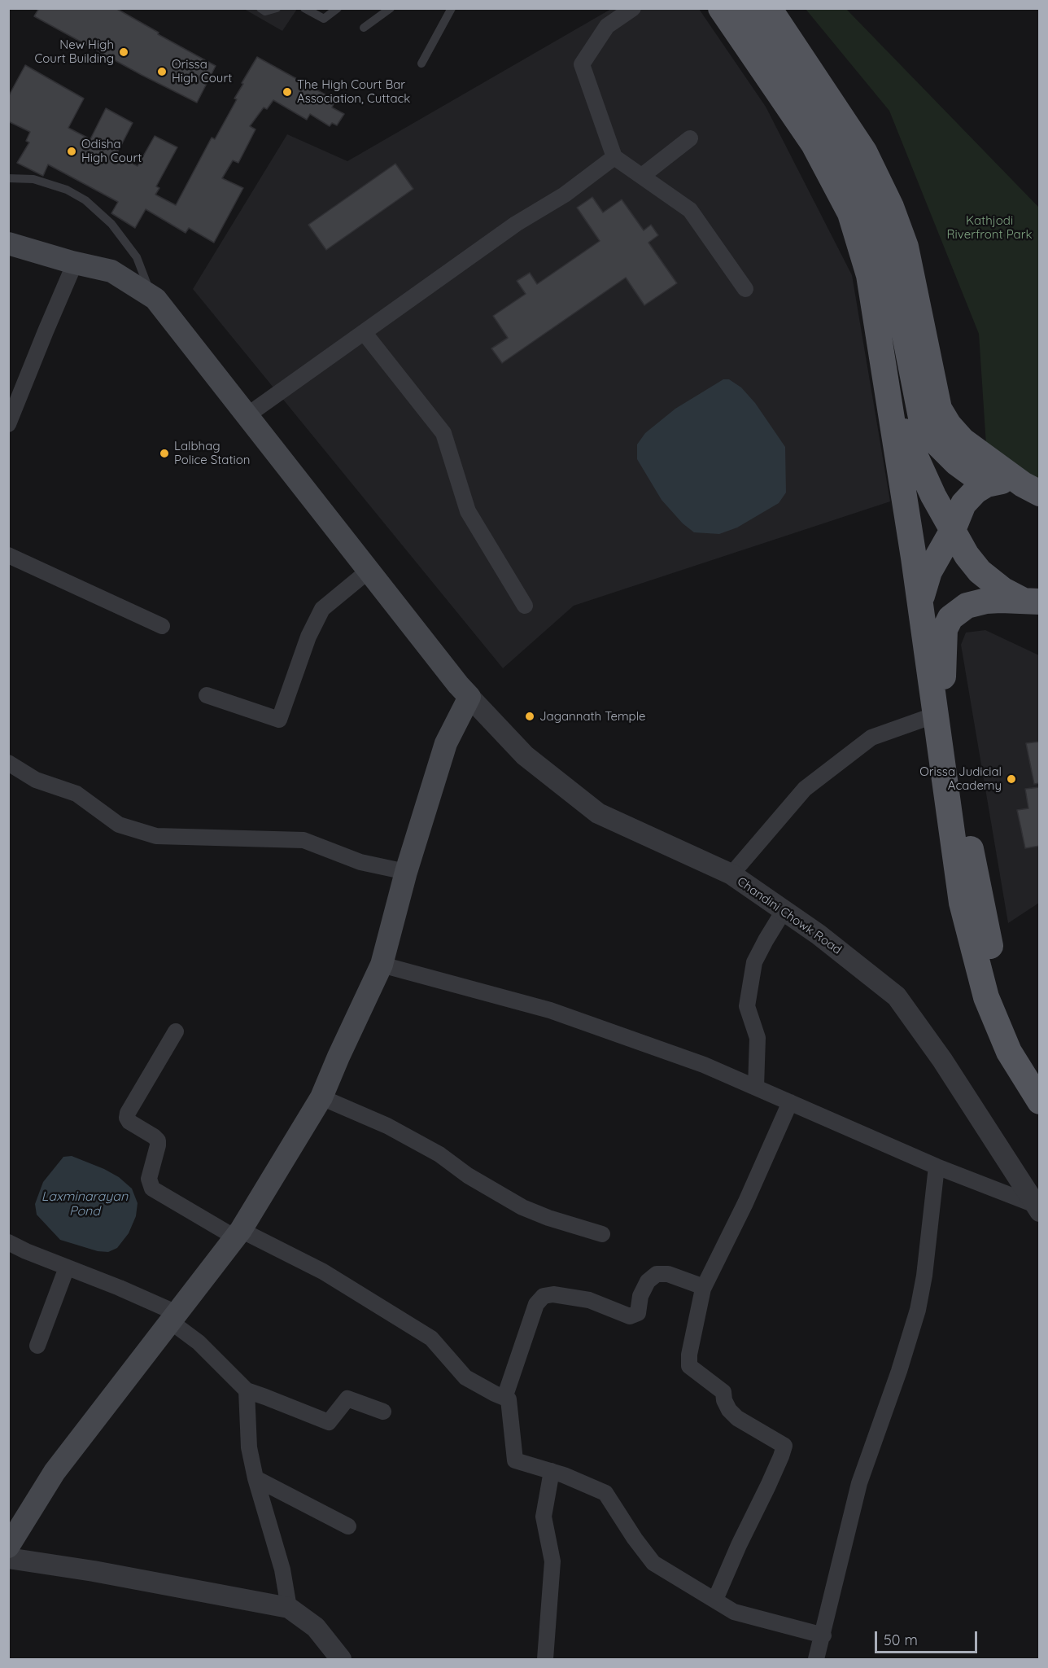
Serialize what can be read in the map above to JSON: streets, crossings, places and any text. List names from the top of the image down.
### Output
{
  "streets": {
    "street": ["Chandini Chowk Road"]
  },
  "water": ["Laxminarayan Pond"],
  "parks": ["Kathjodi Riverfront Park"],
  "places": [
    "New High Court Building",
    "Orissa High Court",
    "The High Court Bar Association, Cuttack",
    "Odisha High Court",
    "Lalbhag Police Station",
    "Jagannath Temple",
    "Orissa Judicial Academy"
  ],
  "scale_bar": "50 m"
}
